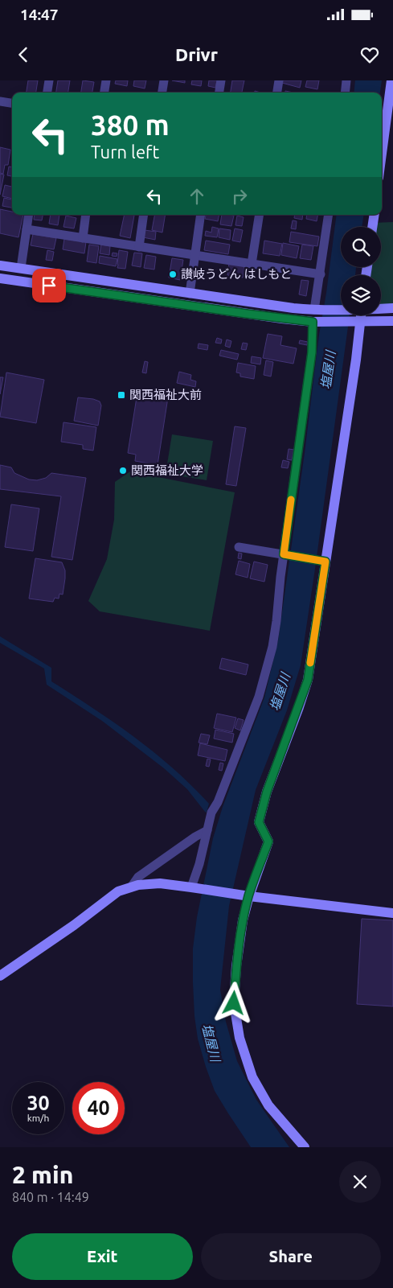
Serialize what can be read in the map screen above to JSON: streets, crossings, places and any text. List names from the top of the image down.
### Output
{
  "water": ["塩屋川"],
  "places": {
    "other": ["讃岐うどん はしもと", "関西福祉大学"],
    "transit": ["関西福祉大前"]
  },
  "page": {
    "status": "14:47",
    "header": "Drivr",
    "turn": ["380 m", "Turn left"],
    "speed": "30 km/h",
    "limit": "40",
    "heading": ["2 min", "840 m · 14:49"],
    "buttons": ["Exit", "Share"]
  }
}
